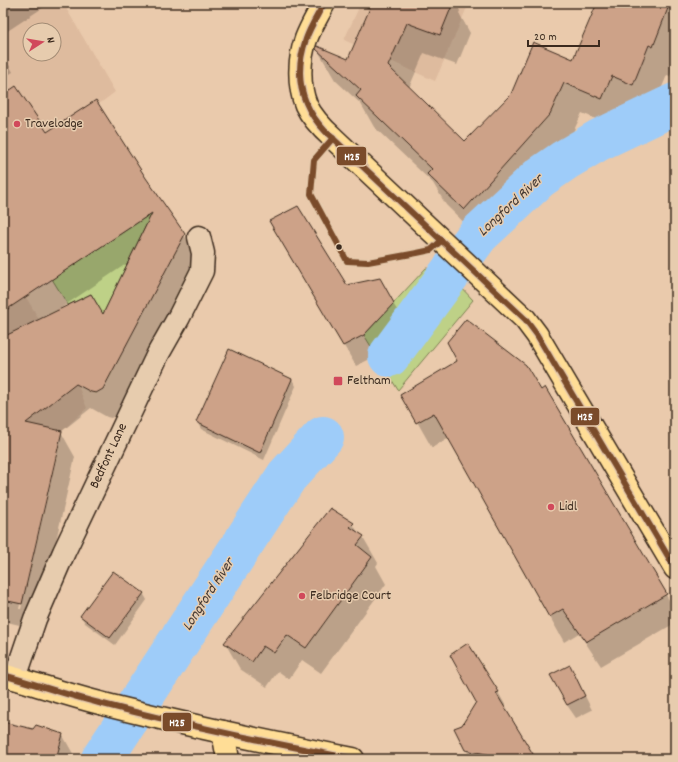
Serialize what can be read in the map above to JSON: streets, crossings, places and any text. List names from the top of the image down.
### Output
{
  "streets": {
    "street": ["Bedfont Lane"]
  },
  "water": ["Longford River"],
  "places": {
    "other": ["Travelodge", "Lidl", "Felbridge Court"],
    "transit": ["Feltham"]
  },
  "lines": ["transit line H25"],
  "scale_bar": "20 m",
  "north": "right"
}
